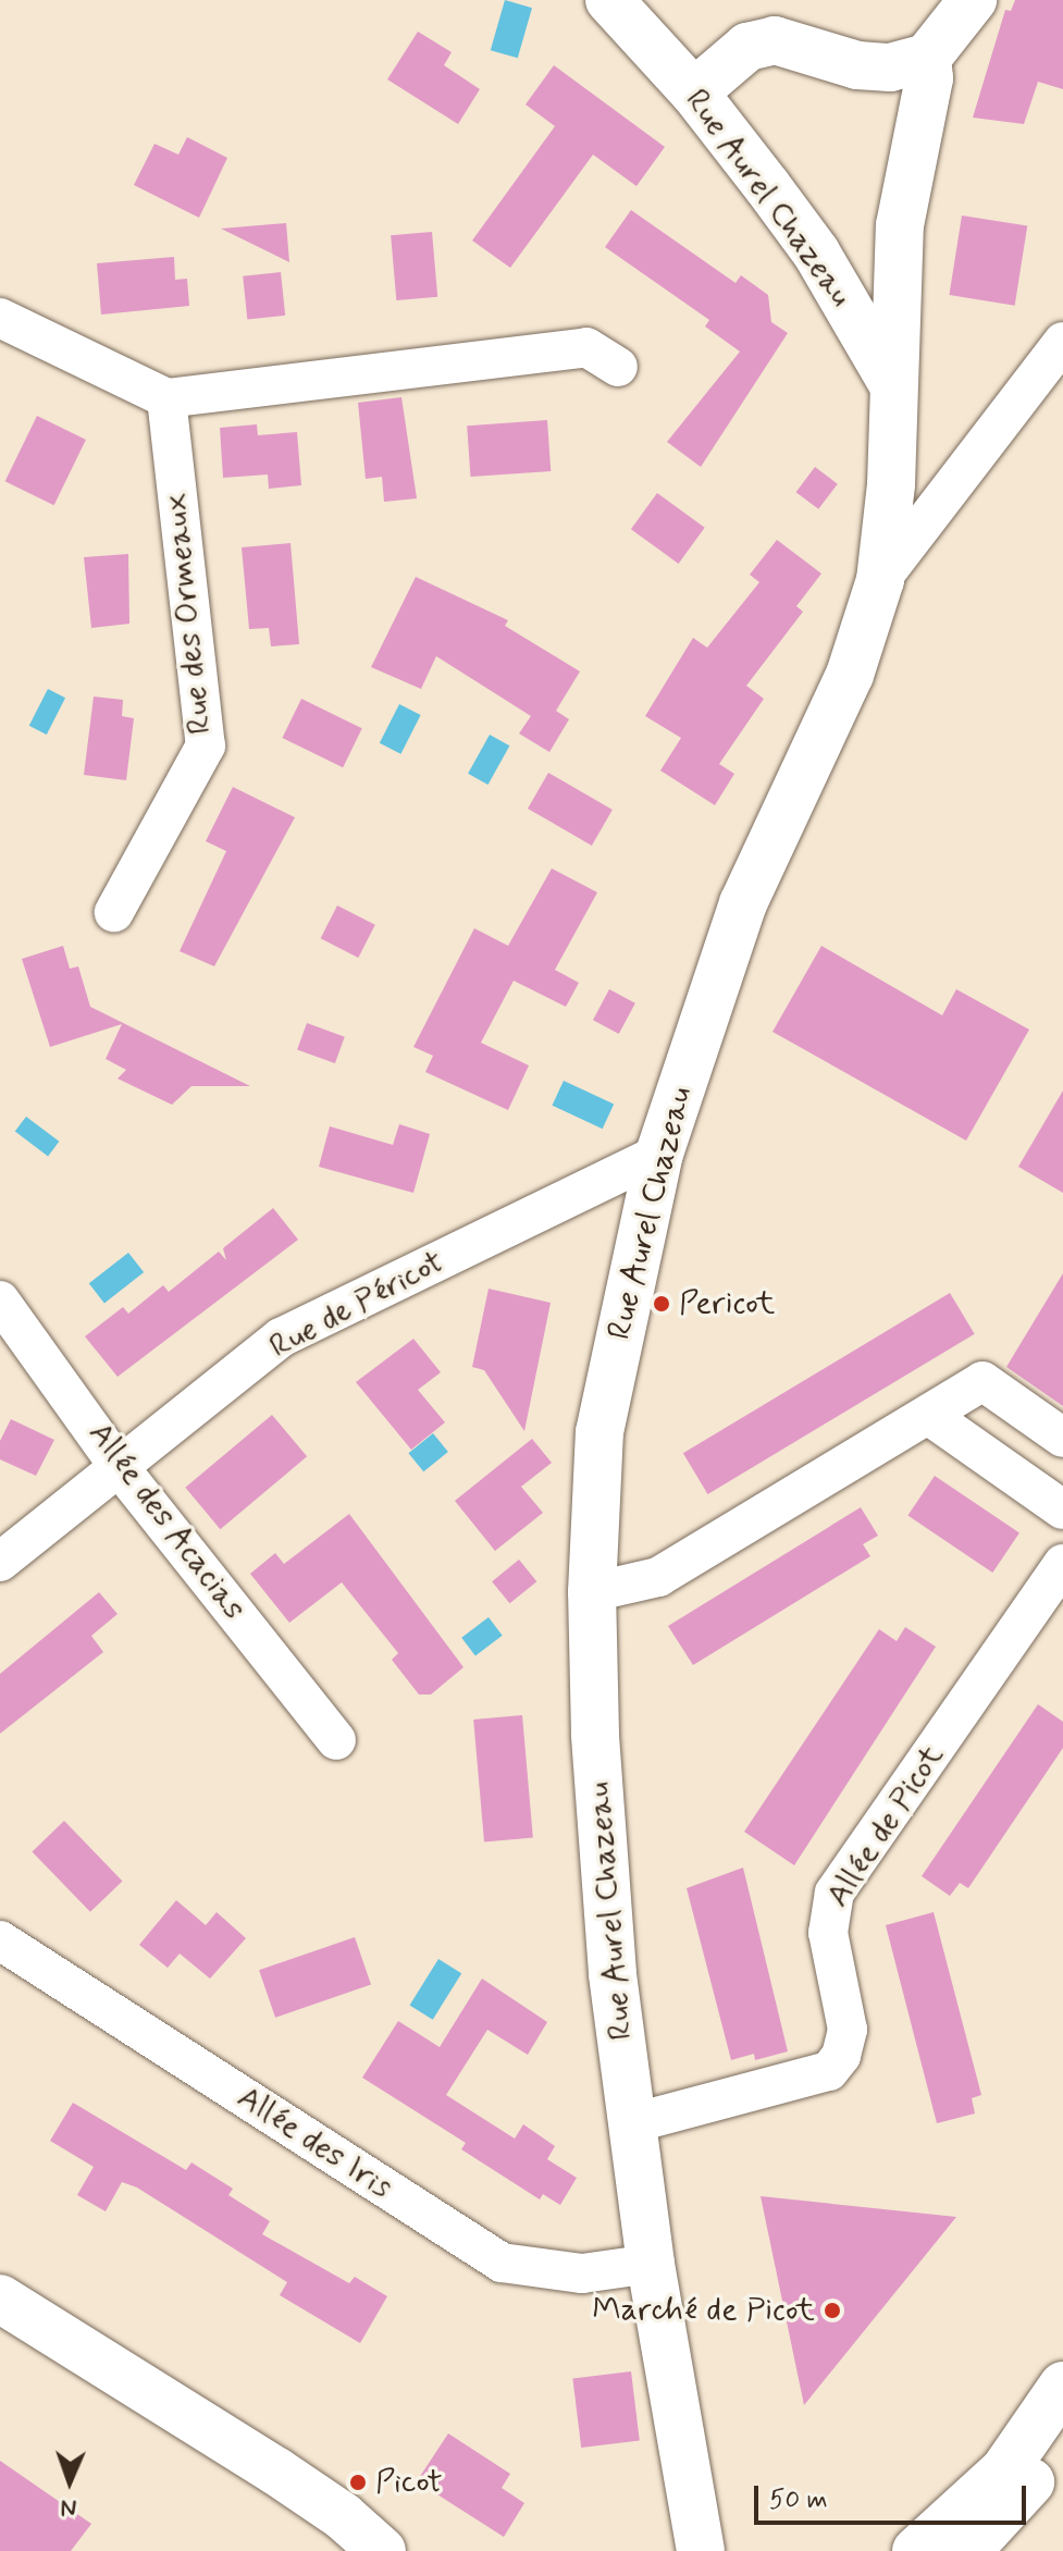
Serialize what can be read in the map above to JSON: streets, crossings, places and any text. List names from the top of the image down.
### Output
{
  "streets": {
    "street": [
      "Rue Aurel Chazeau",
      "Rue des Ormeaux",
      "Rue de Péricot",
      "Allée des Acacias",
      "Allée de Picot",
      "Allée des Iris"
    ]
  },
  "crossings": [
    ["Rue Aurel Chazeau", "Rue de Péricot"],
    ["Rue Aurel Chazeau", "Allée de Picot"],
    ["Rue Aurel Chazeau", "Allée des Iris"],
    ["Rue de Péricot", "Allée des Acacias"]
  ],
  "places": ["Pericot", "Marché de Picot", "Picot"],
  "scale_bar": "50 m",
  "north": "bottom"
}
